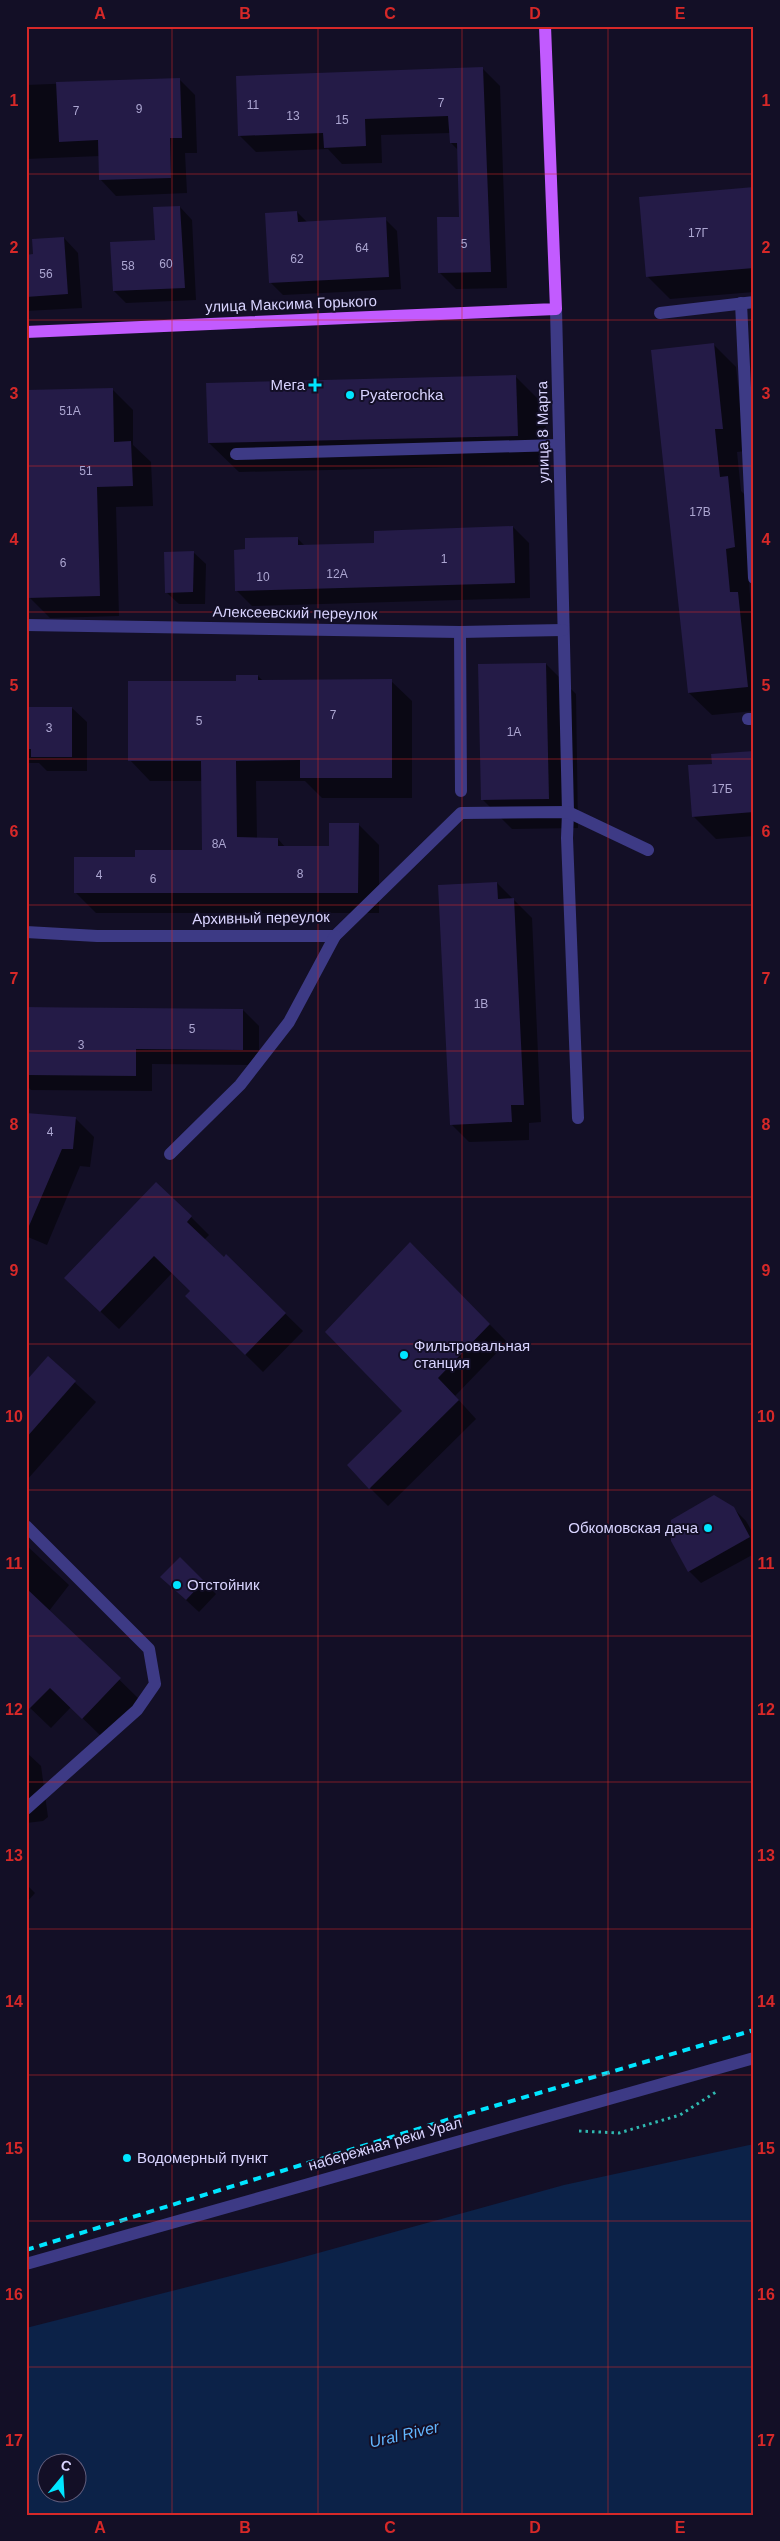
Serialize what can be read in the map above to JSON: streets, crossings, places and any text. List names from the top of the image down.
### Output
{
  "streets": {
    "main road": ["улица Максима Горького", "улица 8 Марта"],
    "street": ["Алексеевский переулок", "Архивный переулок", "набережная реки Урал"]
  },
  "crossings": [
    ["улица Максима Горького", "улица 8 Марта"],
    ["улица 8 Марта", "Алексеевский переулок"],
    ["улица 8 Марта", "Архивный переулок"]
  ],
  "water": ["Ural River"],
  "places": {
    "health": ["Мега"],
    "other": [
      "Pyaterochka",
      "Фильтровальная станция",
      "Обкомовская дача",
      "Отстойник",
      "Водомерный пункт"
    ]
  },
  "house_numbers": [
    "7",
    "11",
    "9",
    "7",
    "13",
    "15",
    "17Г",
    "5",
    "64",
    "62",
    "60",
    "58",
    "56",
    "51А",
    "51",
    "17В",
    "1",
    "6",
    "12А",
    "10",
    "7",
    "5",
    "3",
    "1А",
    "17Б",
    "8А",
    "8",
    "4",
    "6",
    "1В",
    "5",
    "3",
    "4"
  ],
  "north": "top",
  "grid": {
    "columns": [
      "A",
      "B",
      "C",
      "D",
      "E"
    ],
    "rows": [
      "1",
      "2",
      "3",
      "4",
      "5",
      "6",
      "7",
      "8",
      "9",
      "10",
      "11",
      "12",
      "13",
      "14",
      "15",
      "16",
      "17"
    ]
  }
}
